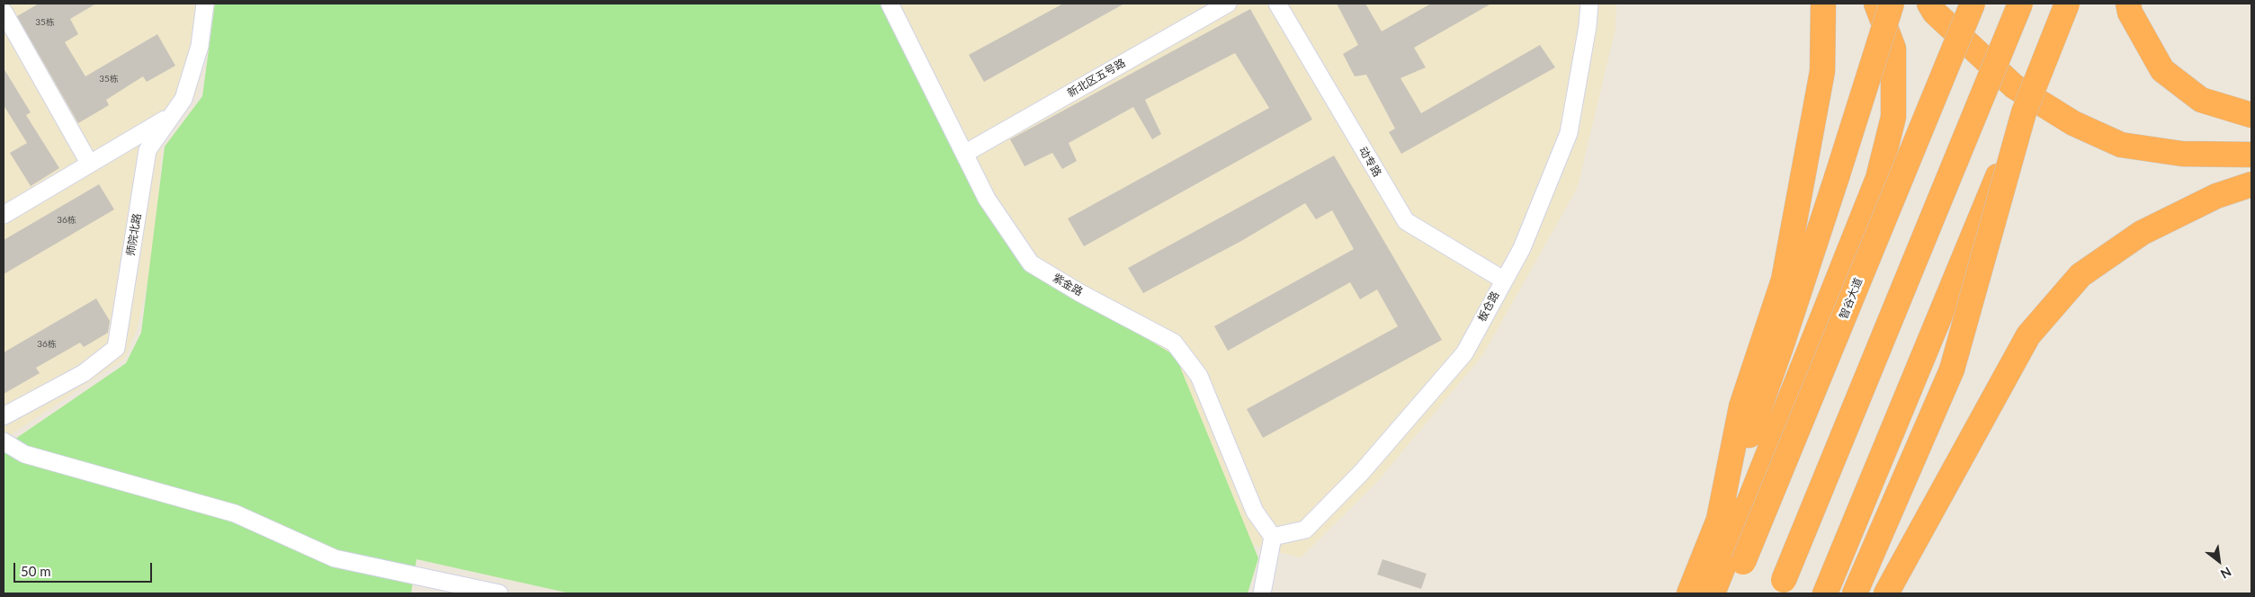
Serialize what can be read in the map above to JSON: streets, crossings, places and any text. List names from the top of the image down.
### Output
{
  "streets": {
    "highway": ["智谷大道"],
    "street": [
      "新北区五号路",
      "动专路",
      "师院北路",
      "紫金路",
      "板仓路"
    ]
  },
  "crossings": [
    ["新北区五号路", "紫金路"],
    ["动专路", "板仓路"],
    ["紫金路", "板仓路"]
  ],
  "house_numbers": [
    "35栋",
    "35栋",
    "36栋",
    "36栋"
  ],
  "scale_bar": "50 m",
  "north": "bottom right"
}
